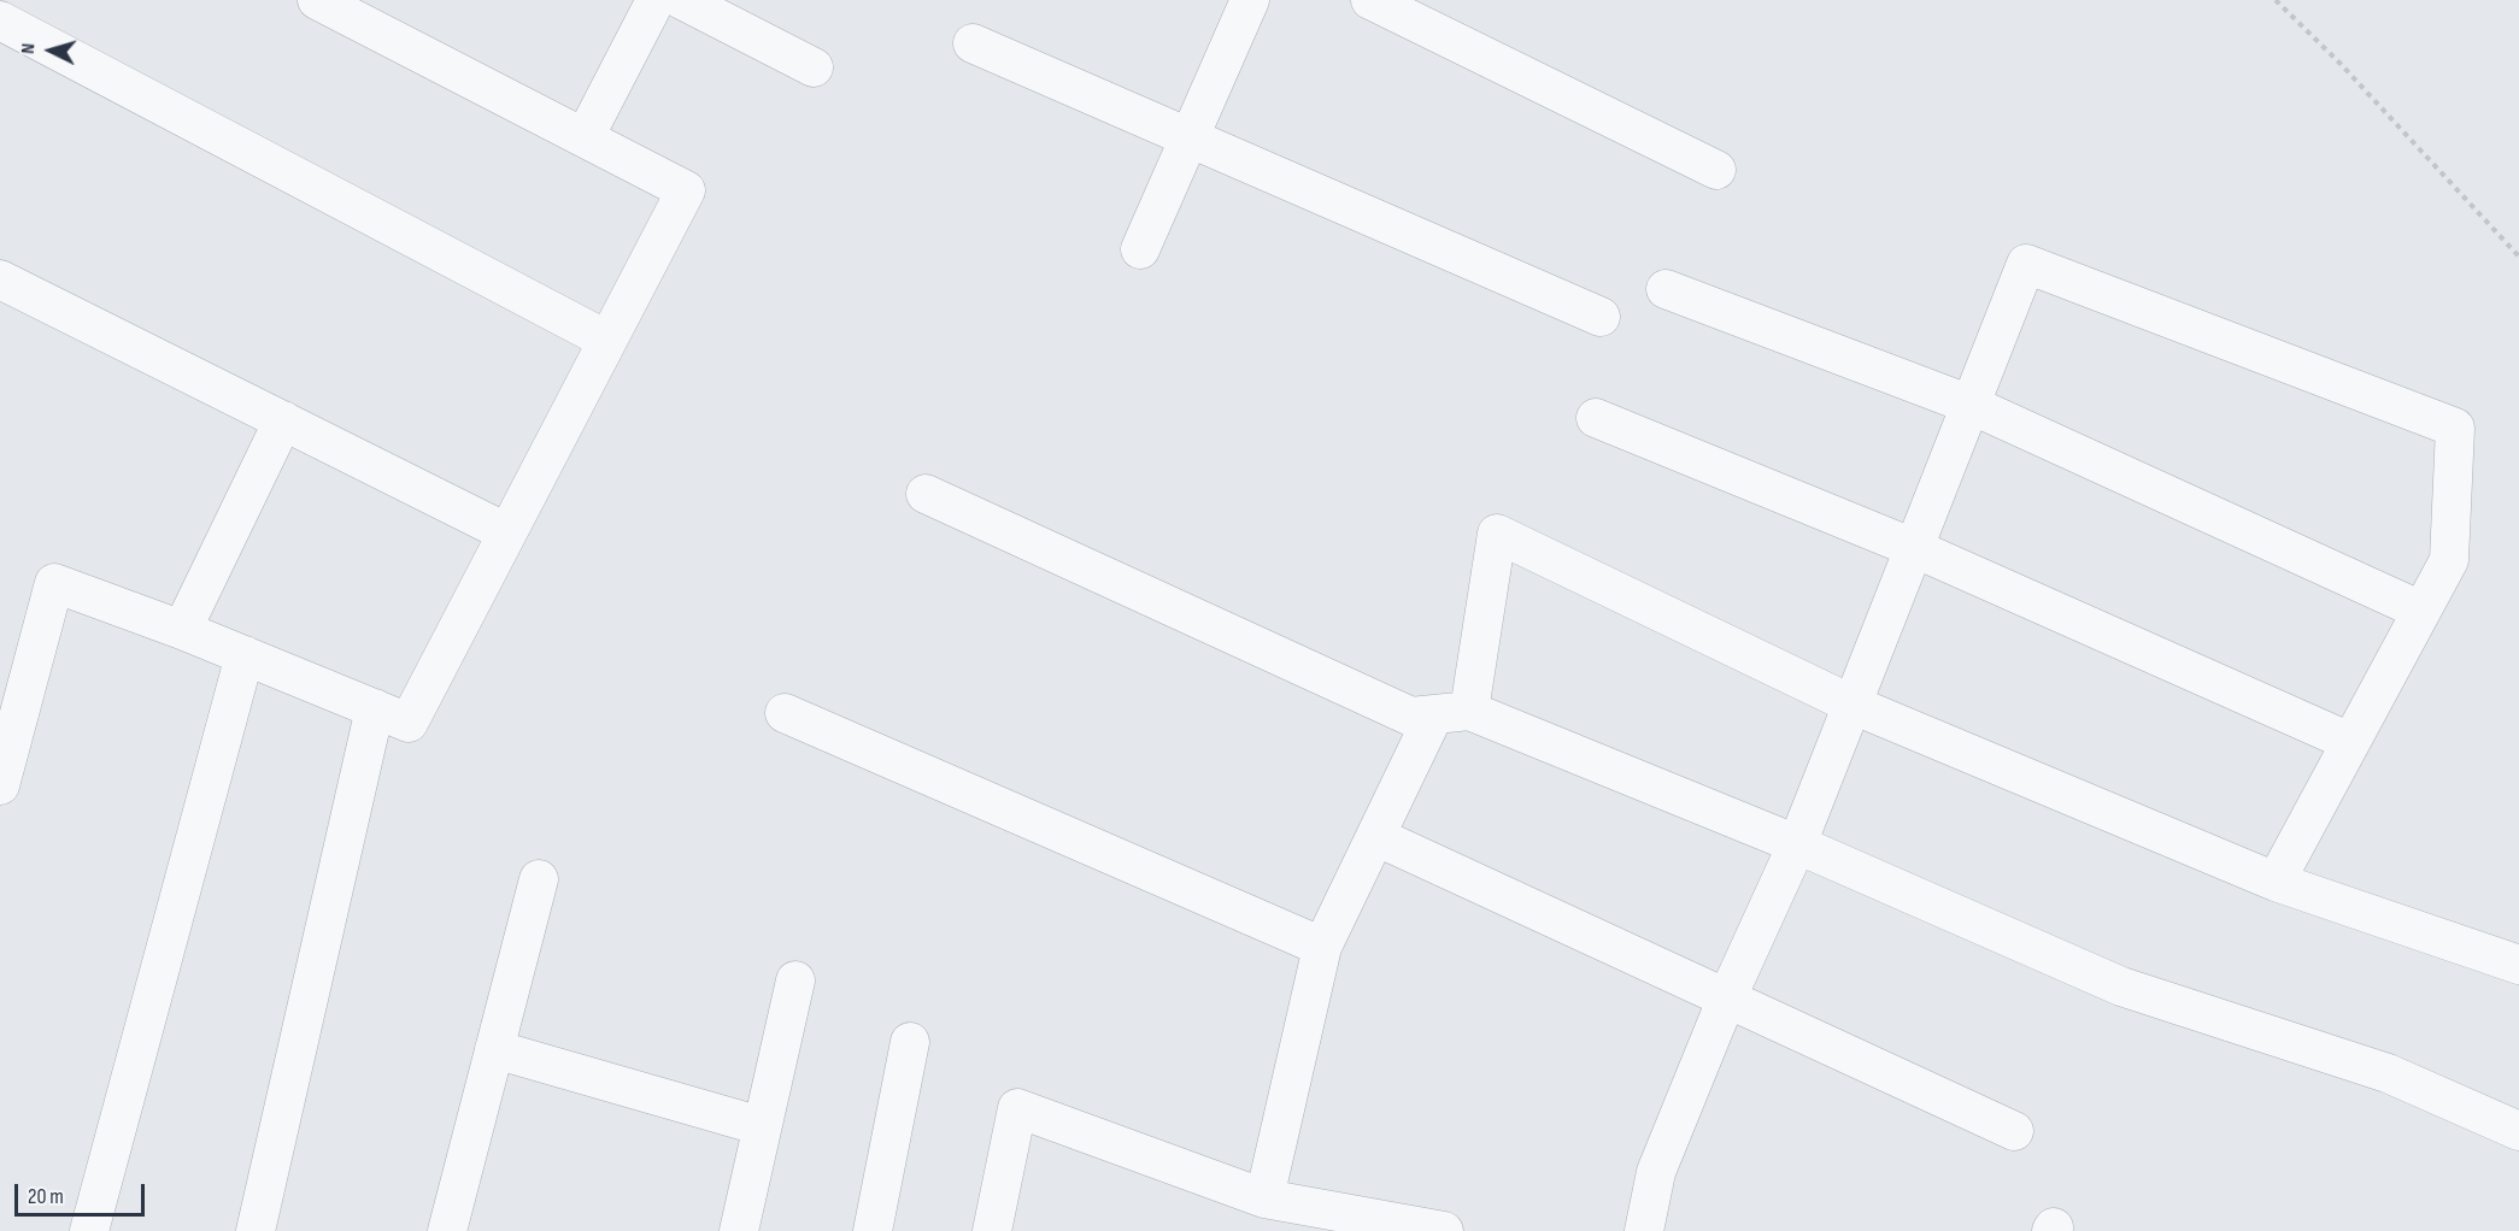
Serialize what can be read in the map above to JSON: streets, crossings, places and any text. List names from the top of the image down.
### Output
{
  "scale_bar": "20 m",
  "north": "left"
}
